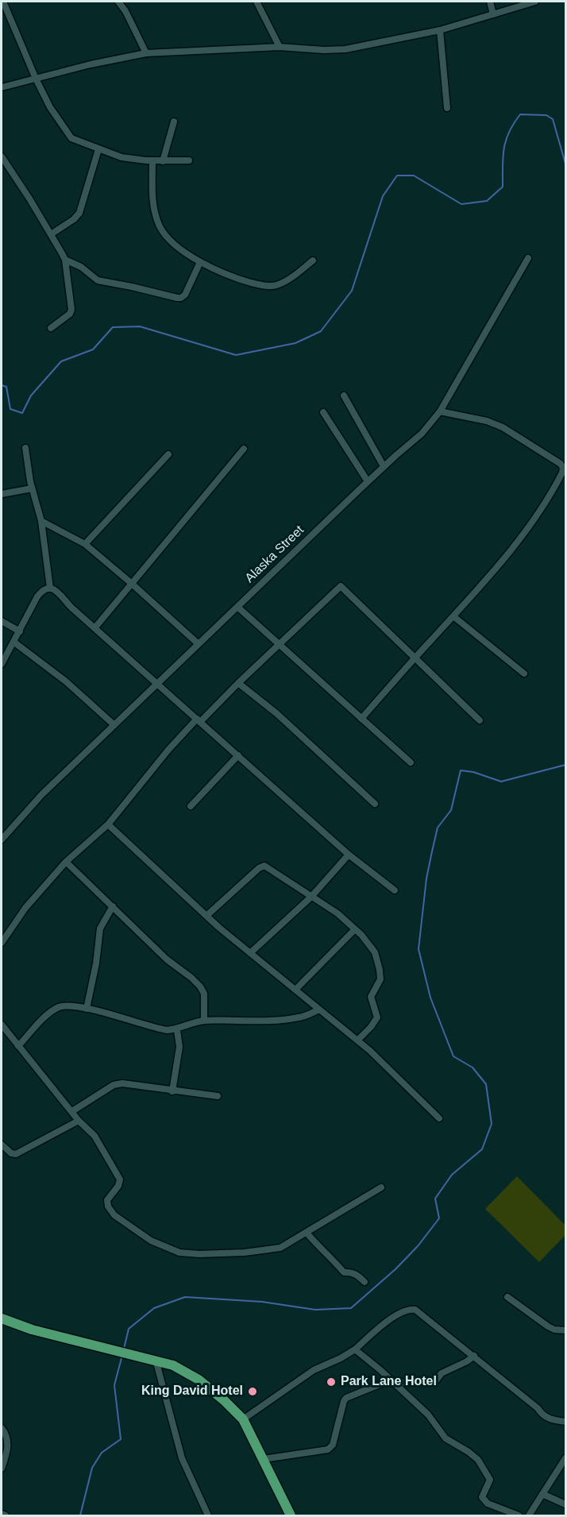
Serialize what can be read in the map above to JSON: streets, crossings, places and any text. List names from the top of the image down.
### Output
{
  "streets": {
    "street": ["Alaska Street"]
  },
  "places": ["Park Lane Hotel", "King David Hotel"]
}
